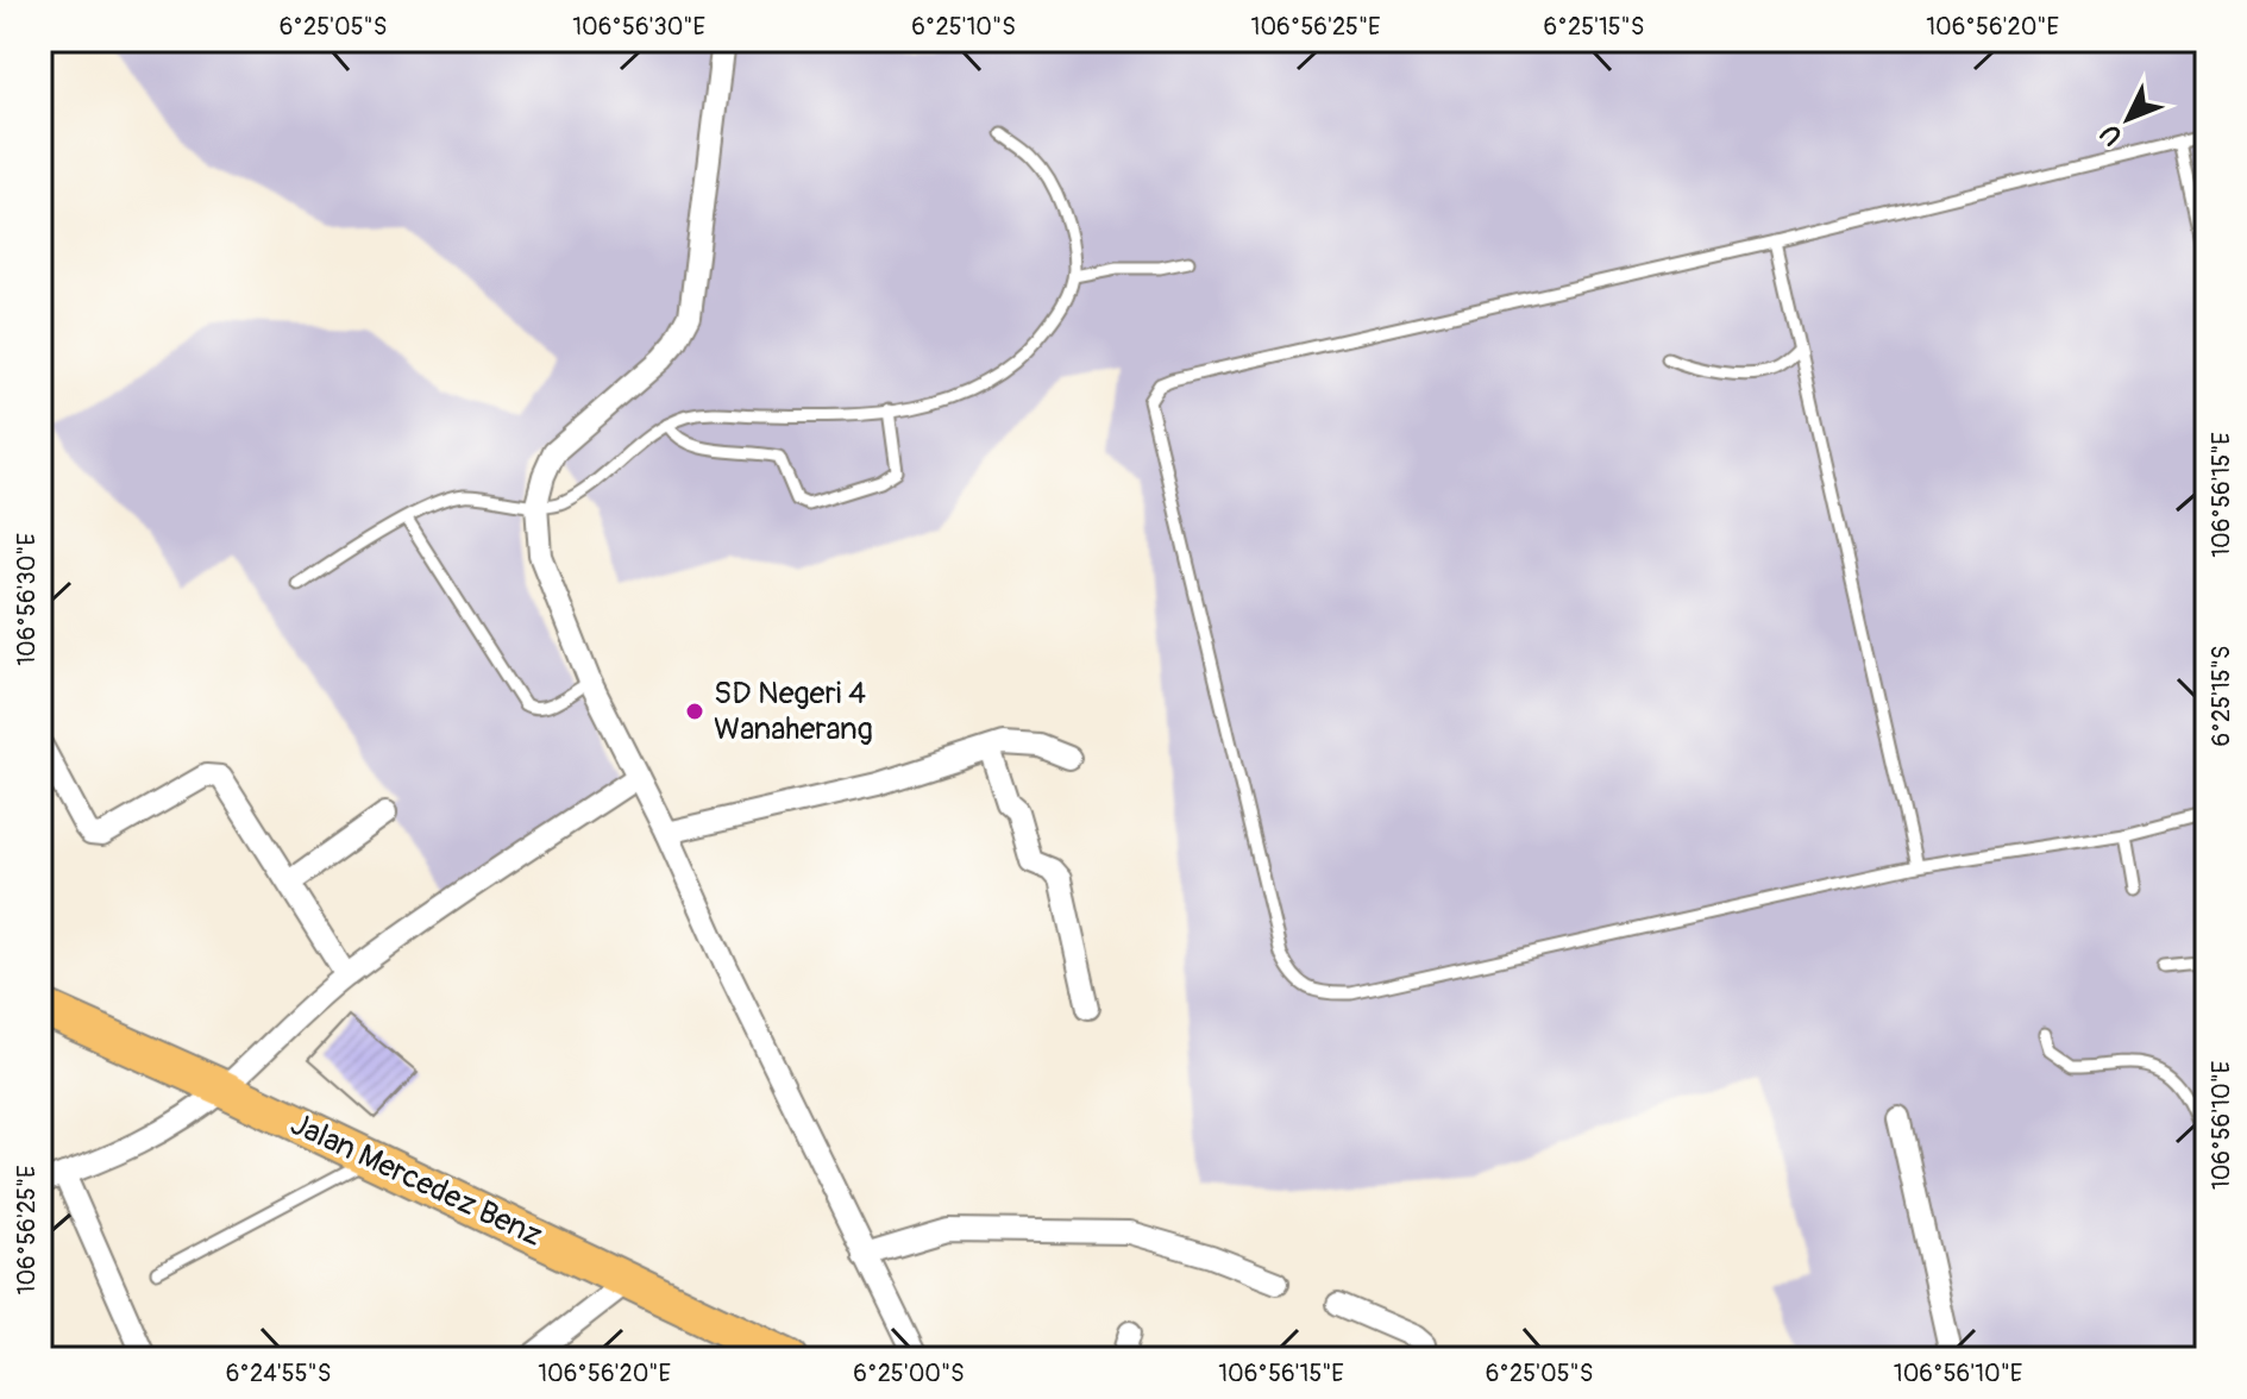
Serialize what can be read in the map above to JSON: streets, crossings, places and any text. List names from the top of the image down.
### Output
{
  "streets": {
    "main road": ["Jalan Mercedez Benz"]
  },
  "places": ["SD Negeri 4 Wanaherang"],
  "north": "bottom left",
  "coordinates": [
    "6°25'05\"S",
    "106°56'30\"E",
    "6°25'10\"S",
    "106°56'25\"E",
    "6°25'15\"S",
    "106°56'20\"E",
    "106°56'15\"E",
    "106°56'10\"E",
    "6°24'55\"S",
    "6°25'00\"S"
  ]
}
